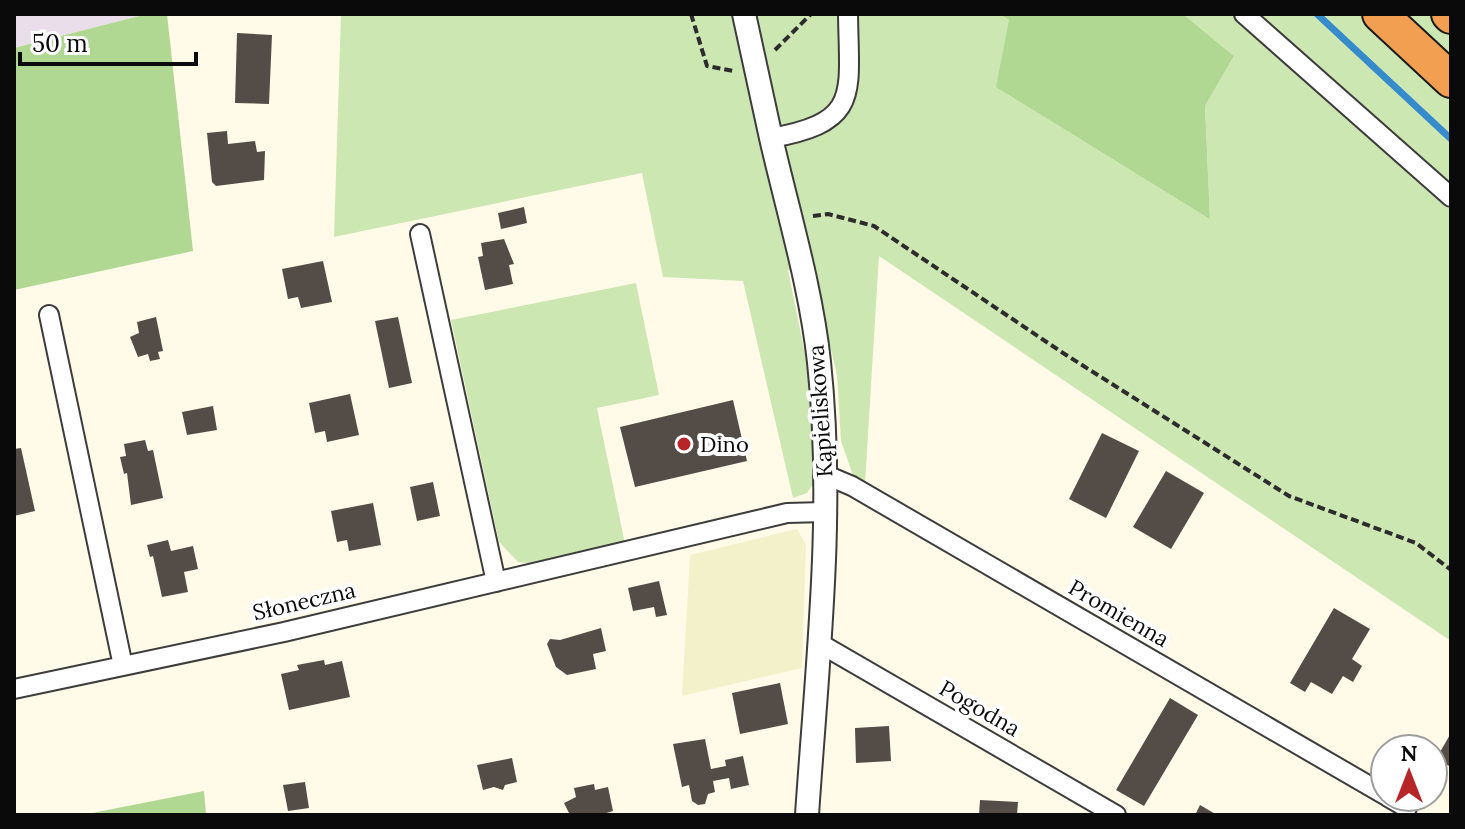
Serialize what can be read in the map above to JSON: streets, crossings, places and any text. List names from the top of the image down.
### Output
{
  "streets": {
    "street": [
      "Kąpieliskowa",
      "Słoneczna",
      "Promienna",
      "Pogodna"
    ]
  },
  "crossings": [
    ["Kąpieliskowa", "Słoneczna"],
    ["Kąpieliskowa", "Promienna"],
    ["Kąpieliskowa", "Pogodna"]
  ],
  "places": ["Dino"],
  "scale_bar": "50 m",
  "north": "top"
}
